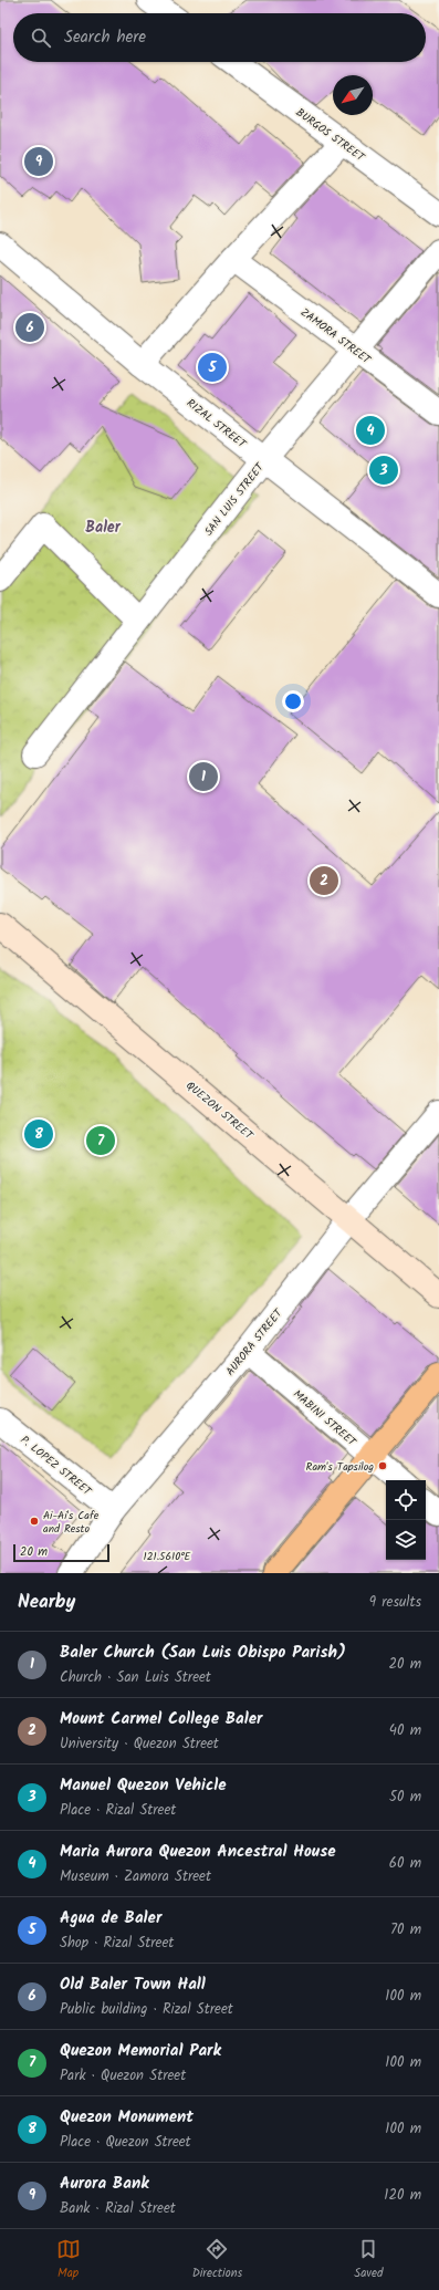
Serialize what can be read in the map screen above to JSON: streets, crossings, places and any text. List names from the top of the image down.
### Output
{
  "streets": {
    "street": [
      "BURGOS STREET",
      "ZAMORA STREET",
      "RIZAL STREET",
      "SAN LUIS STREET",
      "QUEZON STREET",
      "AURORA STREET",
      "MABINI STREET",
      "P. LOPEZ STREET"
    ]
  },
  "crossings": [
    ["ZAMORA STREET", "SAN LUIS STREET"],
    ["RIZAL STREET", "SAN LUIS STREET"],
    ["QUEZON STREET", "AURORA STREET"],
    ["AURORA STREET", "MABINI STREET"],
    ["AURORA STREET", "P. LOPEZ STREET"]
  ],
  "districts": ["Baler"],
  "places": ["Ram's Tapsilog", "Ai-Ai's Cafe and Resto"],
  "scale_bar": "20 m",
  "north": "bottom left",
  "page": {
    "search": "Search here",
    "pins": [
      "9",
      "6",
      "5",
      "4",
      "3",
      "1",
      "2",
      "8",
      "7"
    ],
    "scale": "20 m",
    "heading": ["Nearby", "9 results"],
    "list": [
      {
        "mark": "1",
        "name": "Baler Church (San Luis Obispo Parish)",
        "note": "Church · San Luis Street",
        "value": "20 m"
      },
      {
        "mark": "2",
        "name": "Mount Carmel College Baler",
        "note": "University · Quezon Street",
        "value": "40 m"
      },
      {
        "mark": "3",
        "name": "Manuel Quezon Vehicle",
        "note": "Place · Rizal Street",
        "value": "50 m"
      },
      {
        "mark": "4",
        "name": "Maria Aurora Quezon Ancestral House",
        "note": "Museum · Zamora Street",
        "value": "60 m"
      },
      {
        "mark": "5",
        "name": "Agua de Baler",
        "note": "Shop · Rizal Street",
        "value": "70 m"
      },
      {
        "mark": "6",
        "name": "Old Baler Town Hall",
        "note": "Public building · Rizal Street",
        "value": "100 m"
      },
      {
        "mark": "7",
        "name": "Quezon Memorial Park",
        "note": "Park · Quezon Street",
        "value": "100 m"
      },
      {
        "mark": "8",
        "name": "Quezon Monument",
        "note": "Place · Quezon Street",
        "value": "100 m"
      },
      {
        "mark": "9",
        "name": "Aurora Bank",
        "note": "Bank · Rizal Street",
        "value": "120 m"
      }
    ],
    "nav": ["Map", "Directions", "Saved"]
  },
  "coordinates": ["121.5610°E"]
}
